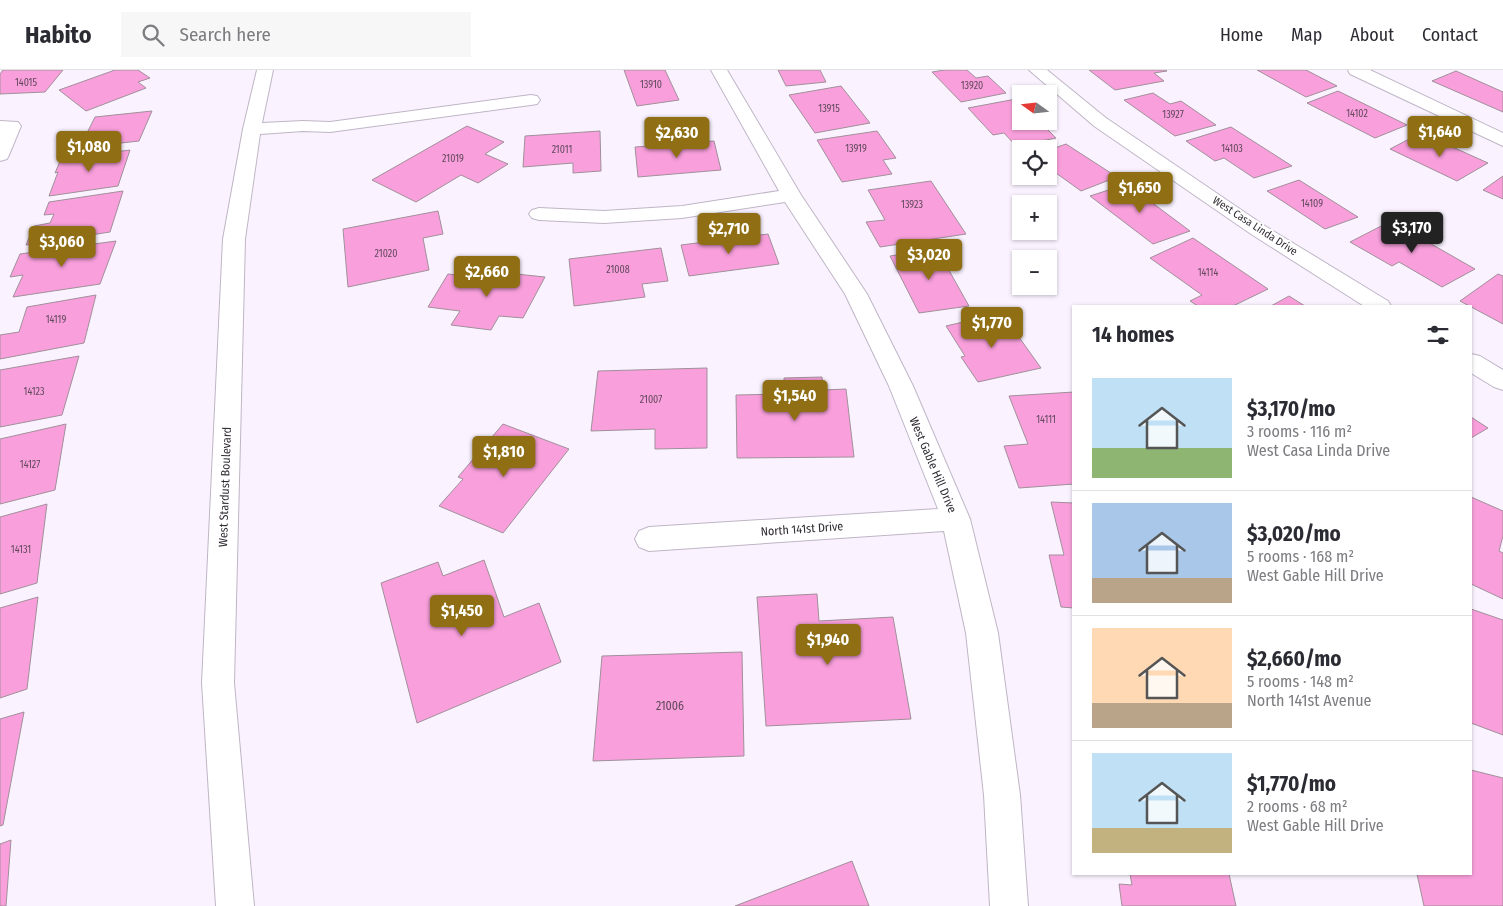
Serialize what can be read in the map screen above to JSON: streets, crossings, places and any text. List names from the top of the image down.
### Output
{
  "streets": {
    "street": [
      "West Casa Linda Drive",
      "West Gable Hill Drive",
      "West Stardust Boulevard",
      "North 141st Drive"
    ]
  },
  "crossings": [
    ["West Gable Hill Drive", "North 141st Drive"]
  ],
  "house_numbers": [
    "14015",
    "13910",
    "13920",
    "13915",
    "14102",
    "13927",
    "13919",
    "14103",
    "21011",
    "21019",
    "14109",
    "13923",
    "21020",
    "21008",
    "14114",
    "14119",
    "14123",
    "21007",
    "14111",
    "14127",
    "14131",
    "21006"
  ],
  "north": "left",
  "page": {
    "header": "Habito",
    "search": "Search here",
    "nav": [
      "Home",
      "Map",
      "About",
      "Contact"
    ],
    "map_buttons": ["+", "−"],
    "price": [
      "$1,640",
      "$2,630",
      "$1,080",
      "$1,650",
      "$3,170",
      "$2,710",
      "$3,060",
      "$3,020",
      "$2,660",
      "$1,770",
      "$1,540",
      "$1,810",
      "$1,450",
      "$1,940"
    ],
    "heading": "14 homes",
    "list": [
      {
        "name": "$3,170/mo",
        "note": "3 rooms · 116 m² · West Casa Linda Drive"
      },
      {
        "name": "$3,020/mo",
        "note": "5 rooms · 168 m² · West Gable Hill Drive"
      },
      {
        "name": "$2,660/mo",
        "note": "5 rooms · 148 m² · North 141st Avenue"
      },
      {
        "name": "$1,770/mo",
        "note": "2 rooms · 68 m² · West Gable Hill Drive"
      }
    ]
  }
}
